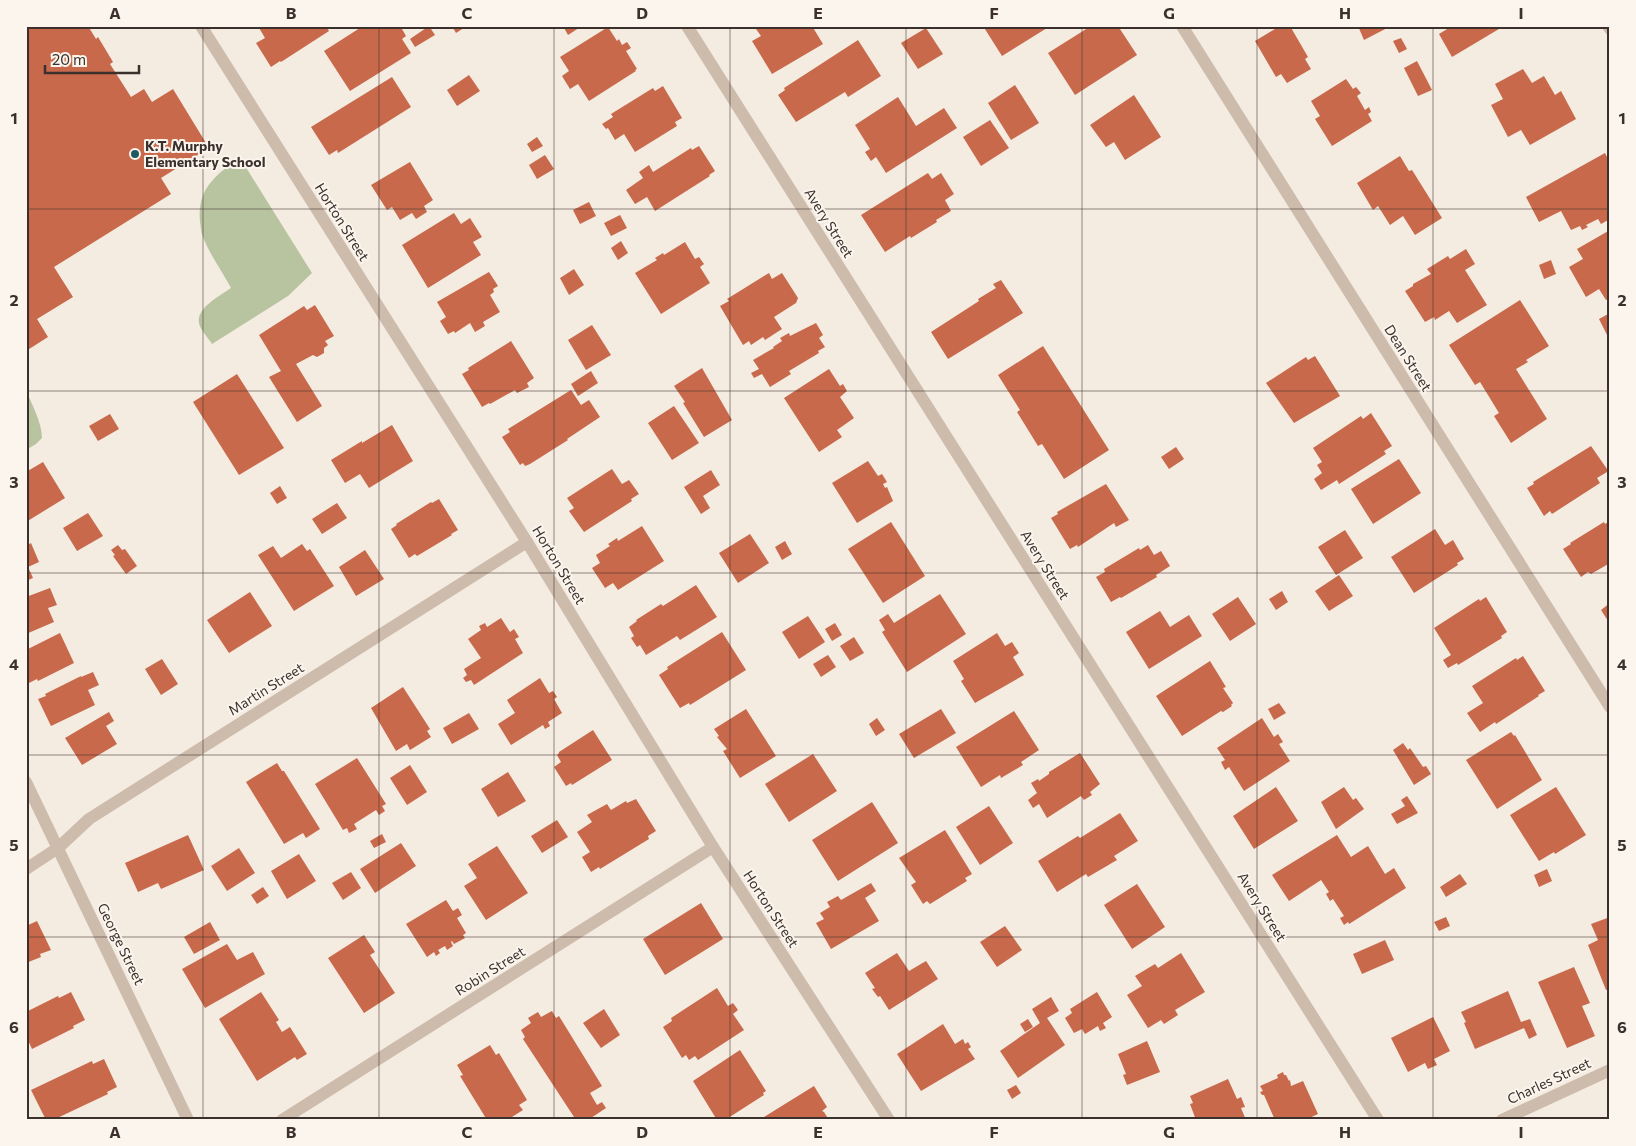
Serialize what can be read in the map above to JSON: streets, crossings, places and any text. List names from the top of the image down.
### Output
{
  "streets": {
    "street": [
      "Horton Street",
      "Avery Street",
      "Dean Street",
      "Martin Street",
      "George Street",
      "Robin Street",
      "Charles Street"
    ]
  },
  "crossings": [
    ["Horton Street", "Martin Street"],
    ["Horton Street", "Robin Street"],
    ["Martin Street", "George Street"]
  ],
  "places": ["K.T. Murphy Elementary School"],
  "scale_bar": "20 m",
  "grid": {
    "columns": [
      "A",
      "B",
      "C",
      "D",
      "E",
      "F",
      "G",
      "H",
      "I"
    ],
    "rows": [
      "1",
      "2",
      "3",
      "4",
      "5",
      "6"
    ]
  }
}
